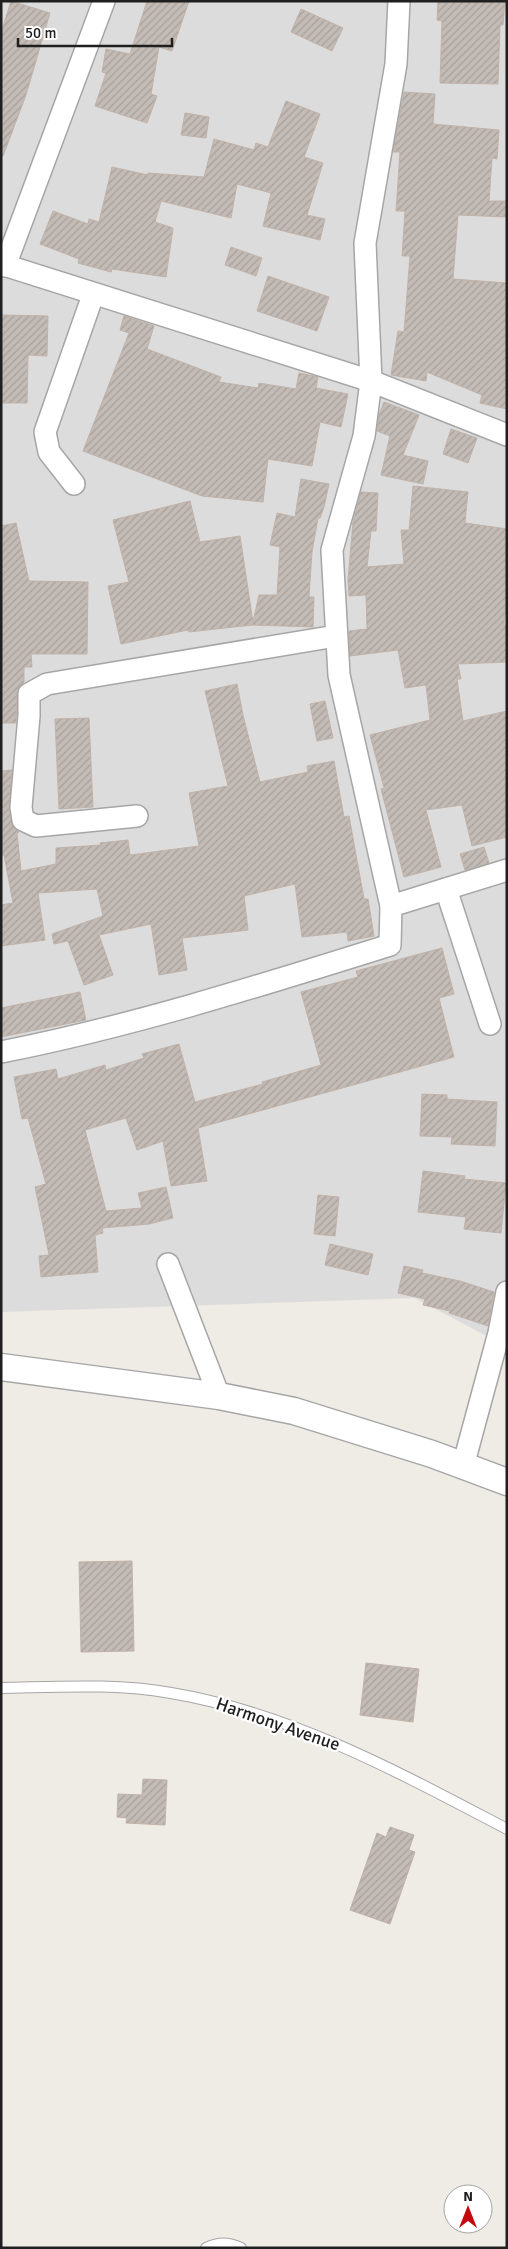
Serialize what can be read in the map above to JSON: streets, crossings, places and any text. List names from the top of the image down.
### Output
{
  "streets": {
    "lane": ["Harmony Avenue"]
  },
  "scale_bar": "50 m",
  "north": "top"
}
